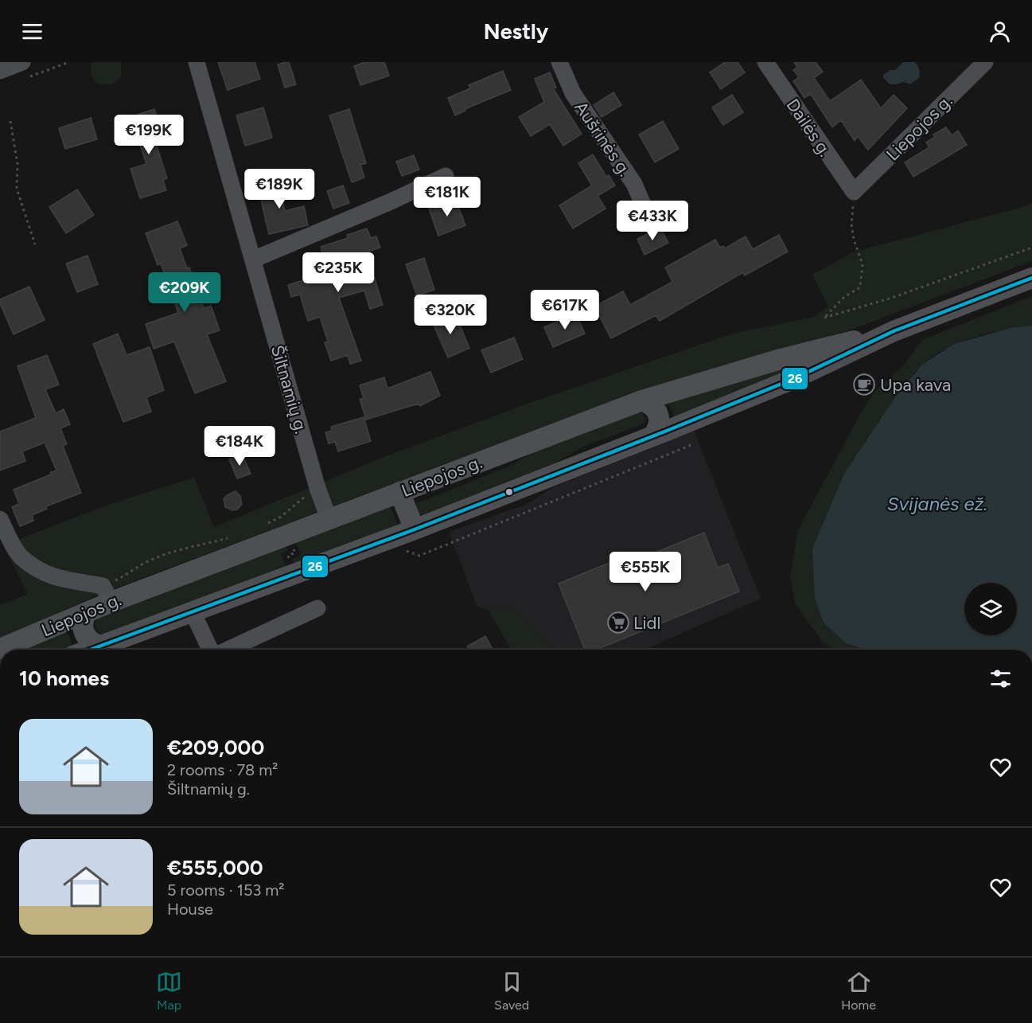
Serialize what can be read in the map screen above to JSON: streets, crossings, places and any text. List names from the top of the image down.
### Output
{
  "streets": {
    "main road": ["Liepojos g."],
    "street": ["Dailės g.", "Aušrinės g.", "Šiltnamių g."]
  },
  "crossings": [
    ["Dailės g.", "Liepojos g."],
    ["Liepojos g.", "Šiltnamių g."]
  ],
  "water": ["Svijanės ež."],
  "places": {
    "cafe": ["Upa kava"],
    "supermarket": ["Lidl"]
  },
  "lines": ["transit line 26"],
  "page": {
    "header": "Nestly",
    "price": [
      "€199K",
      "€189K",
      "€181K",
      "€433K",
      "€235K",
      "€209K",
      "€617K",
      "€320K",
      "€184K",
      "€555K"
    ],
    "heading": "10 homes",
    "list": [
      {
        "name": "€209,000",
        "note": "2 rooms · 78 m² · Šiltnamių g."
      },
      {
        "name": "€555,000",
        "note": "5 rooms · 153 m² · House"
      }
    ],
    "tabs": ["Map", "Saved", "Home"]
  }
}
